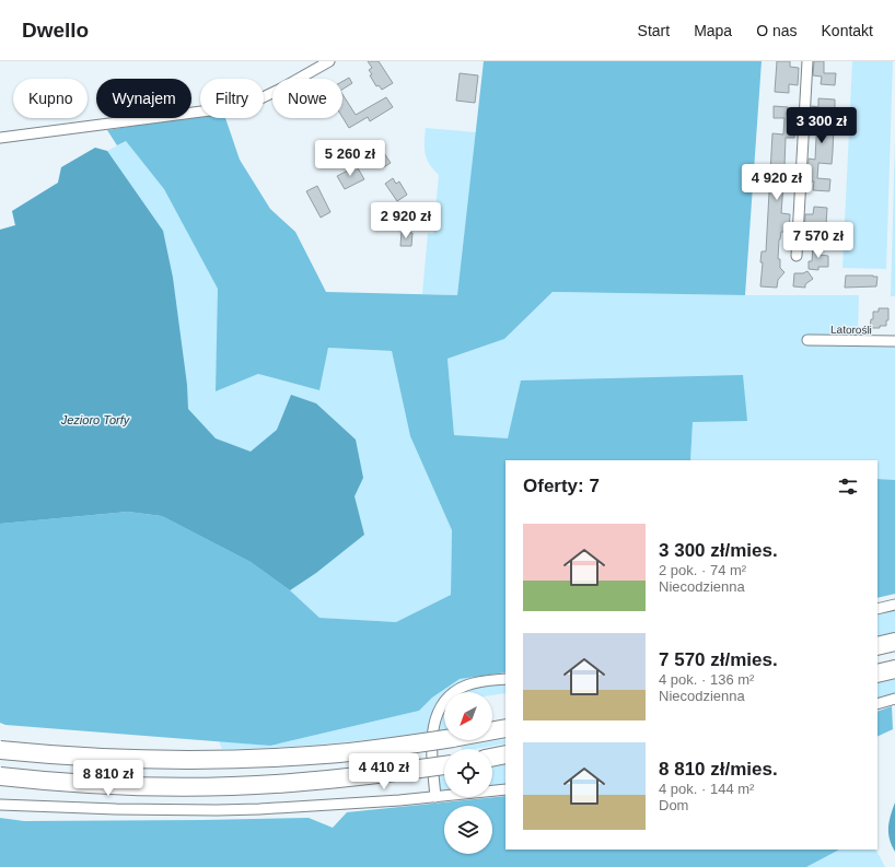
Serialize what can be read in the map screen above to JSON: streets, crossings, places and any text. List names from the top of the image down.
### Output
{
  "streets": {
    "street": ["Latorośli"]
  },
  "water": ["Jezioro Torfy"],
  "north": "bottom left",
  "page": {
    "header": "Dwello",
    "nav": [
      "Start",
      "Mapa",
      "O nas",
      "Kontakt"
    ],
    "chip": [
      "Kupno",
      "Wynajem",
      "Filtry",
      "Nowe"
    ],
    "price": [
      "3 300 zł",
      "5 260 zł",
      "4 920 zł",
      "2 920 zł",
      "7 570 zł",
      "4 410 zł",
      "8 810 zł"
    ],
    "heading": "Oferty: 7",
    "list": [
      {
        "name": "3 300 zł/mies.",
        "note": "2 pok. · 74 m² · Niecodzienna"
      },
      {
        "name": "7 570 zł/mies.",
        "note": "4 pok. · 136 m² · Niecodzienna"
      },
      {
        "name": "8 810 zł/mies.",
        "note": "4 pok. · 144 m² · Dom"
      }
    ]
  }
}
